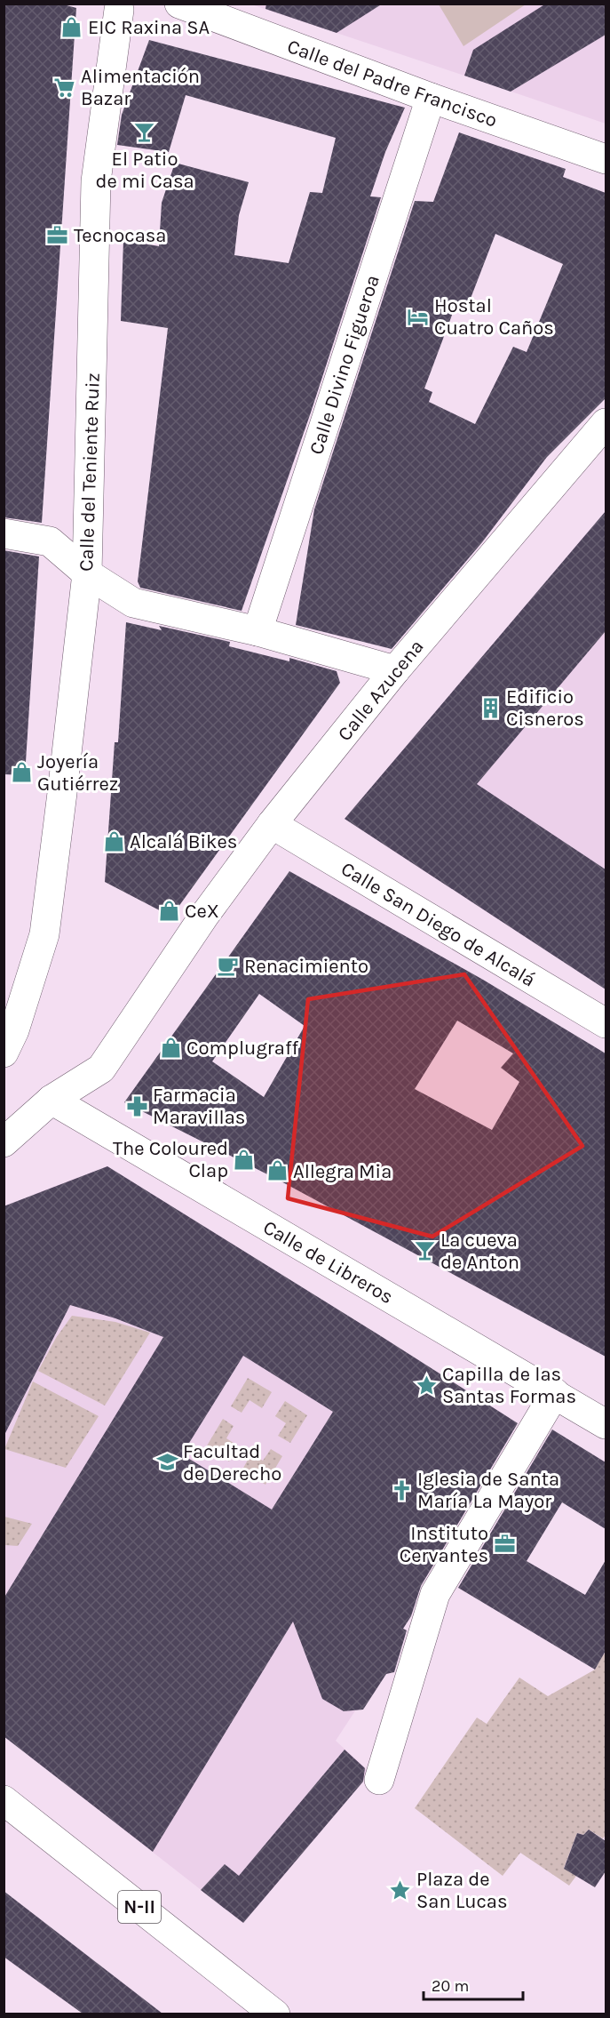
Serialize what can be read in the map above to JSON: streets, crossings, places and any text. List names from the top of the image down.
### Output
{
  "streets": {
    "street": [
      "Calle del Padre Francisco",
      "Calle Divino Figueroa",
      "Calle del Teniente Ruiz",
      "Calle Azucena",
      "Calle San Diego de Alcalá",
      "Calle de Libreros",
      "N-II"
    ]
  },
  "crossings": [
    ["Calle del Padre Francisco", "Calle Divino Figueroa"],
    ["Calle Azucena", "Calle San Diego de Alcalá"],
    ["Calle Azucena", "Calle de Libreros"]
  ],
  "places": {
    "shop": [
      "EIC Raxina SA",
      "Joyería Gutiérrez",
      "Alcalá Bikes",
      "CeX",
      "Complugraff",
      "The Coloured Clap",
      "Allegra Mia"
    ],
    "supermarket": ["Alimentación Bazar"],
    "bar": ["El Patio de mi Casa", "La cueva de Anton"],
    "office": ["Tecnocasa", "Instituto Cervantes"],
    "hotel": ["Hostal Cuatro Caños"],
    "building": ["Edificio Cisneros"],
    "cafe": ["Renacimiento"],
    "pharmacy": ["Farmacia Maravillas"],
    "place": ["Capilla de las Santas Formas", "Plaza de San Lucas"],
    "school or university": ["Facultad de Derecho"],
    "church": ["Iglesia de Santa María La Mayor"]
  },
  "scale_bar": "20 m"
}
